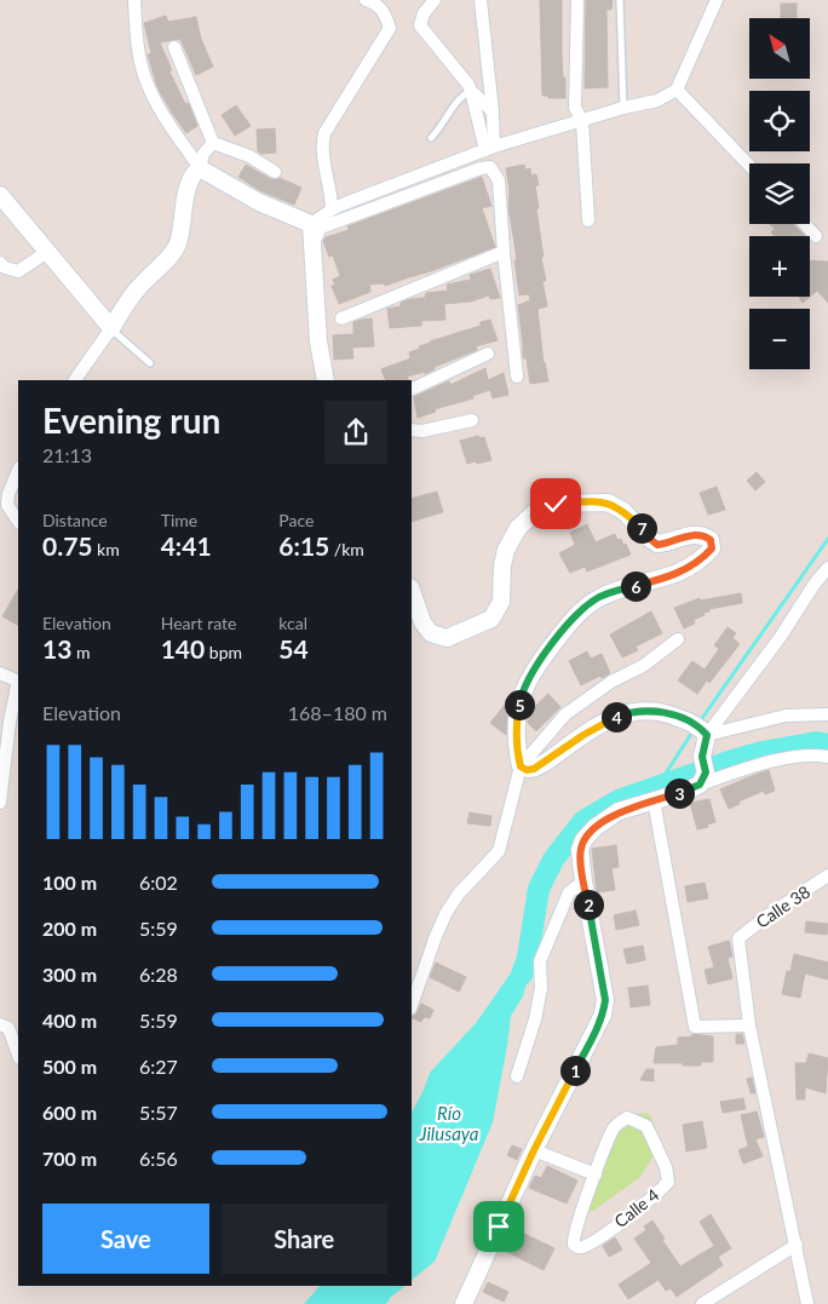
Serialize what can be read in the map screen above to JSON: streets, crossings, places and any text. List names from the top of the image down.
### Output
{
  "streets": {
    "street": ["Calle 38", "Calle 4"]
  },
  "water": ["Río Jilusaya"],
  "north": "top left",
  "page": {
    "map_buttons": ["+", "−"],
    "heading": ["Evening run", "21:13"],
    "stats": [
      ["Distance", "0.75 km"],
      ["Time", "4:41"],
      ["Pace", "6:15 /km"],
      ["Elevation", "13 m"],
      ["Heart rate", "140 bpm"],
      ["kcal", "54"]
    ],
    "pins": [
      "7",
      "6",
      "5",
      "4",
      "3",
      "2",
      "1"
    ],
    "chart": ["Elevation", "168–180 m"],
    "list": [
      {
        "name": "100 m",
        "note": "6:02"
      },
      {
        "name": "200 m",
        "note": "5:59"
      },
      {
        "name": "300 m",
        "note": "6:28"
      },
      {
        "name": "400 m",
        "note": "5:59"
      },
      {
        "name": "500 m",
        "note": "6:27"
      },
      {
        "name": "600 m",
        "note": "5:57"
      },
      {
        "name": "700 m",
        "note": "6:56"
      }
    ],
    "buttons": ["Save", "Share"]
  }
}
